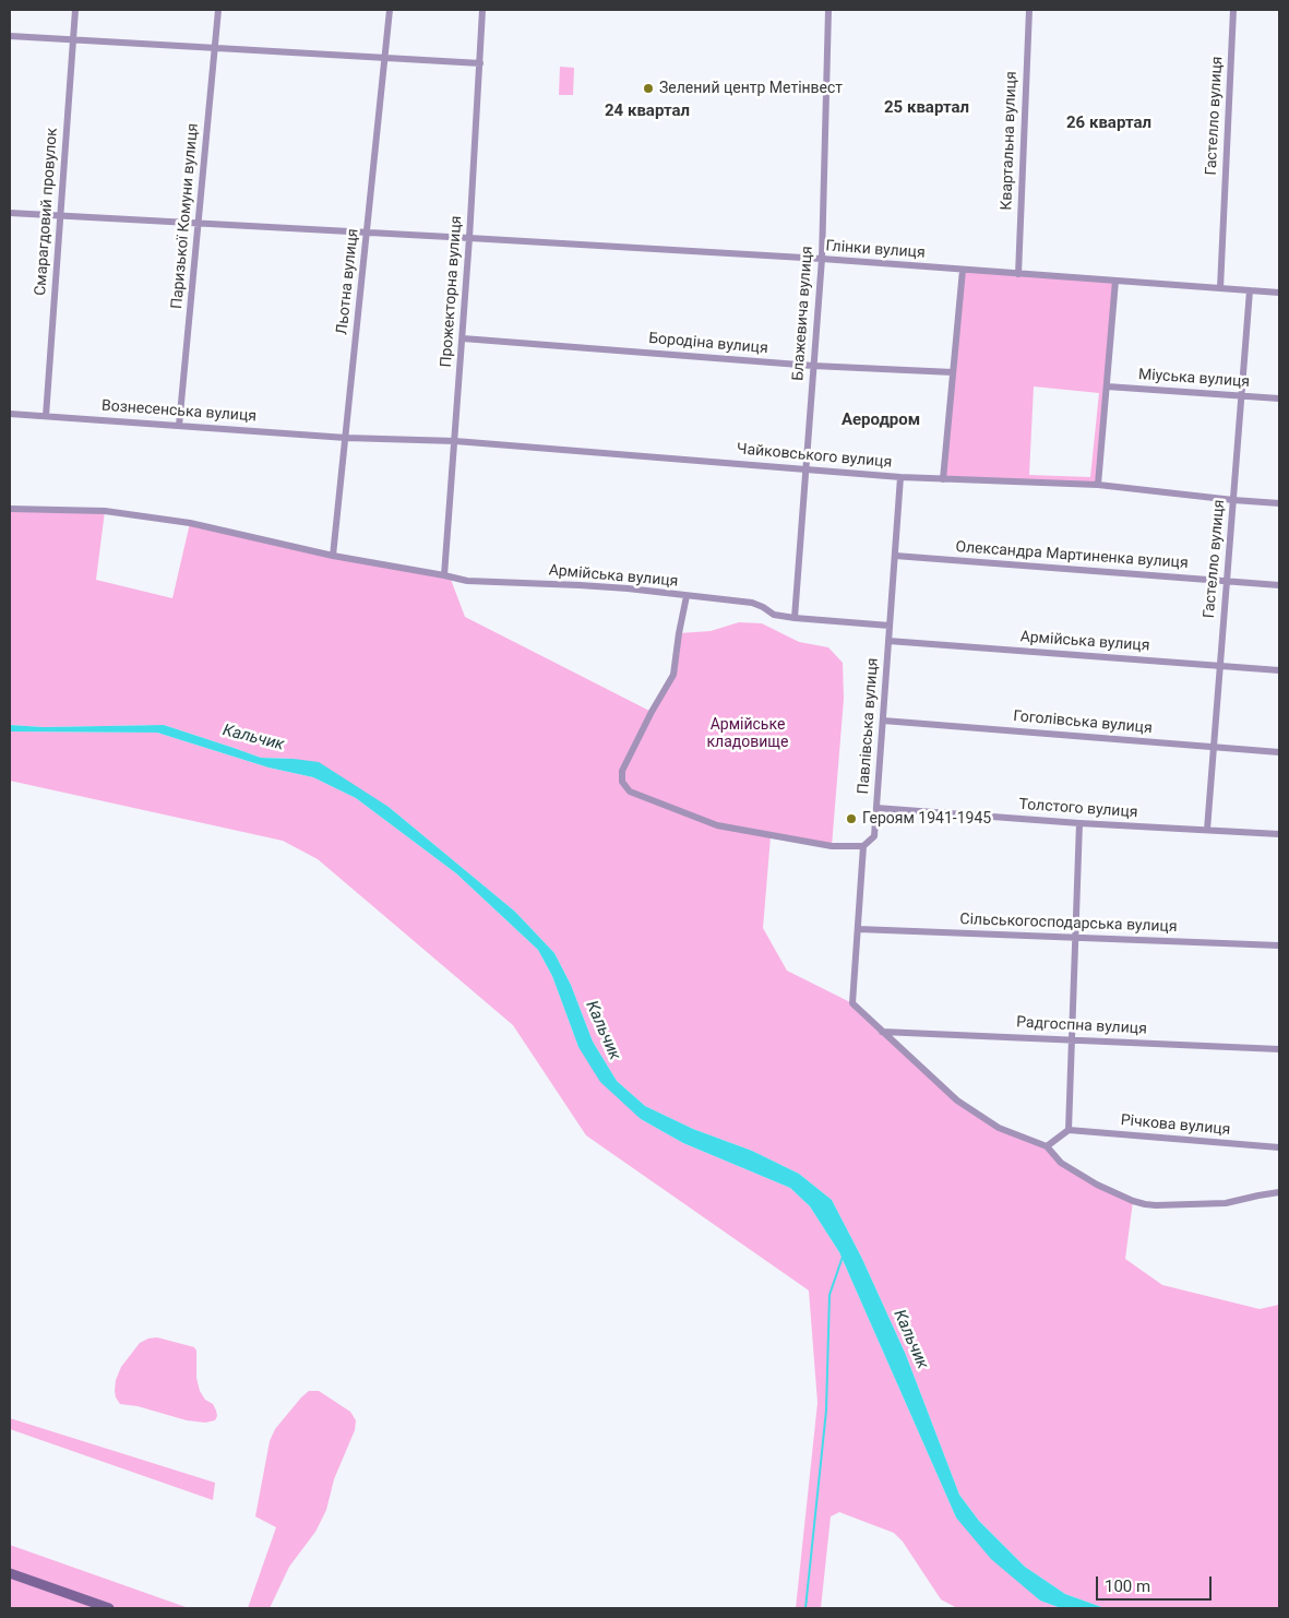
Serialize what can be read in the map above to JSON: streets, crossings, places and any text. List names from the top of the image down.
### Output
{
  "streets": {
    "street": [
      "Гастелло вулиця",
      "Квартальна вулиця",
      "Смарагдовий провулок",
      "Паризької Комуни вулиця",
      "Глінки вулиця",
      "Льотна вулиця",
      "Прожекторна вулиця",
      "Блажевича вулиця",
      "Бородіна вулиця",
      "Міуська вулиця",
      "Вознесенська вулиця",
      "Чайковського вулиця",
      "Олександра Мартиненка вулиця",
      "Армійська вулиця",
      "Гоголівська вулиця",
      "Павлівська вулиця",
      "Толстого вулиця",
      "Сільськогосподарська вулиця",
      "Радгоспна вулиця",
      "Річкова вулиця"
    ]
  },
  "crossings": [
    ["Гастелло вулиця", "Глінки вулиця"],
    ["Гастелло вулиця", "Міуська вулиця"],
    ["Гастелло вулиця", "Чайковського вулиця"],
    ["Гастелло вулиця", "Олександра Мартиненка вулиця"],
    ["Гастелло вулиця", "Армійська вулиця"],
    ["Гастелло вулиця", "Гоголівська вулиця"],
    ["Гастелло вулиця", "Толстого вулиця"],
    ["Квартальна вулиця", "Глінки вулиця"],
    ["Смарагдовий провулок", "Глінки вулиця"],
    ["Смарагдовий провулок", "Вознесенська вулиця"],
    ["Паризької Комуни вулиця", "Глінки вулиця"],
    ["Паризької Комуни вулиця", "Вознесенська вулиця"],
    ["Глінки вулиця", "Льотна вулиця"],
    ["Глінки вулиця", "Прожекторна вулиця"],
    ["Глінки вулиця", "Блажевича вулиця"],
    ["Льотна вулиця", "Вознесенська вулиця"],
    ["Льотна вулиця", "Чайковського вулиця"],
    ["Льотна вулиця", "Армійська вулиця"],
    ["Прожекторна вулиця", "Бородіна вулиця"],
    ["Прожекторна вулиця", "Чайковського вулиця"],
    ["Прожекторна вулиця", "Армійська вулиця"],
    ["Блажевича вулиця", "Бородіна вулиця"],
    ["Блажевича вулиця", "Чайковського вулиця"],
    ["Блажевича вулиця", "Армійська вулиця"],
    ["Вознесенська вулиця", "Чайковського вулиця"],
    ["Чайковського вулиця", "Павлівська вулиця"],
    ["Олександра Мартиненка вулиця", "Павлівська вулиця"],
    ["Армійська вулиця", "Павлівська вулиця"],
    ["Гоголівська вулиця", "Павлівська вулиця"],
    ["Павлівська вулиця", "Толстого вулиця"],
    ["Павлівська вулиця", "Сільськогосподарська вулиця"],
    ["Павлівська вулиця", "Радгоспна вулиця"]
  ],
  "districts": [
    "25 квартал",
    "24 квартал",
    "26 квартал",
    "Аеродром"
  ],
  "water": ["Кальчик"],
  "parks": ["Армійське кладовище"],
  "places": ["Зелений центр Метінвест", "Героям 1941-1945"],
  "scale_bar": "100 m"
}
